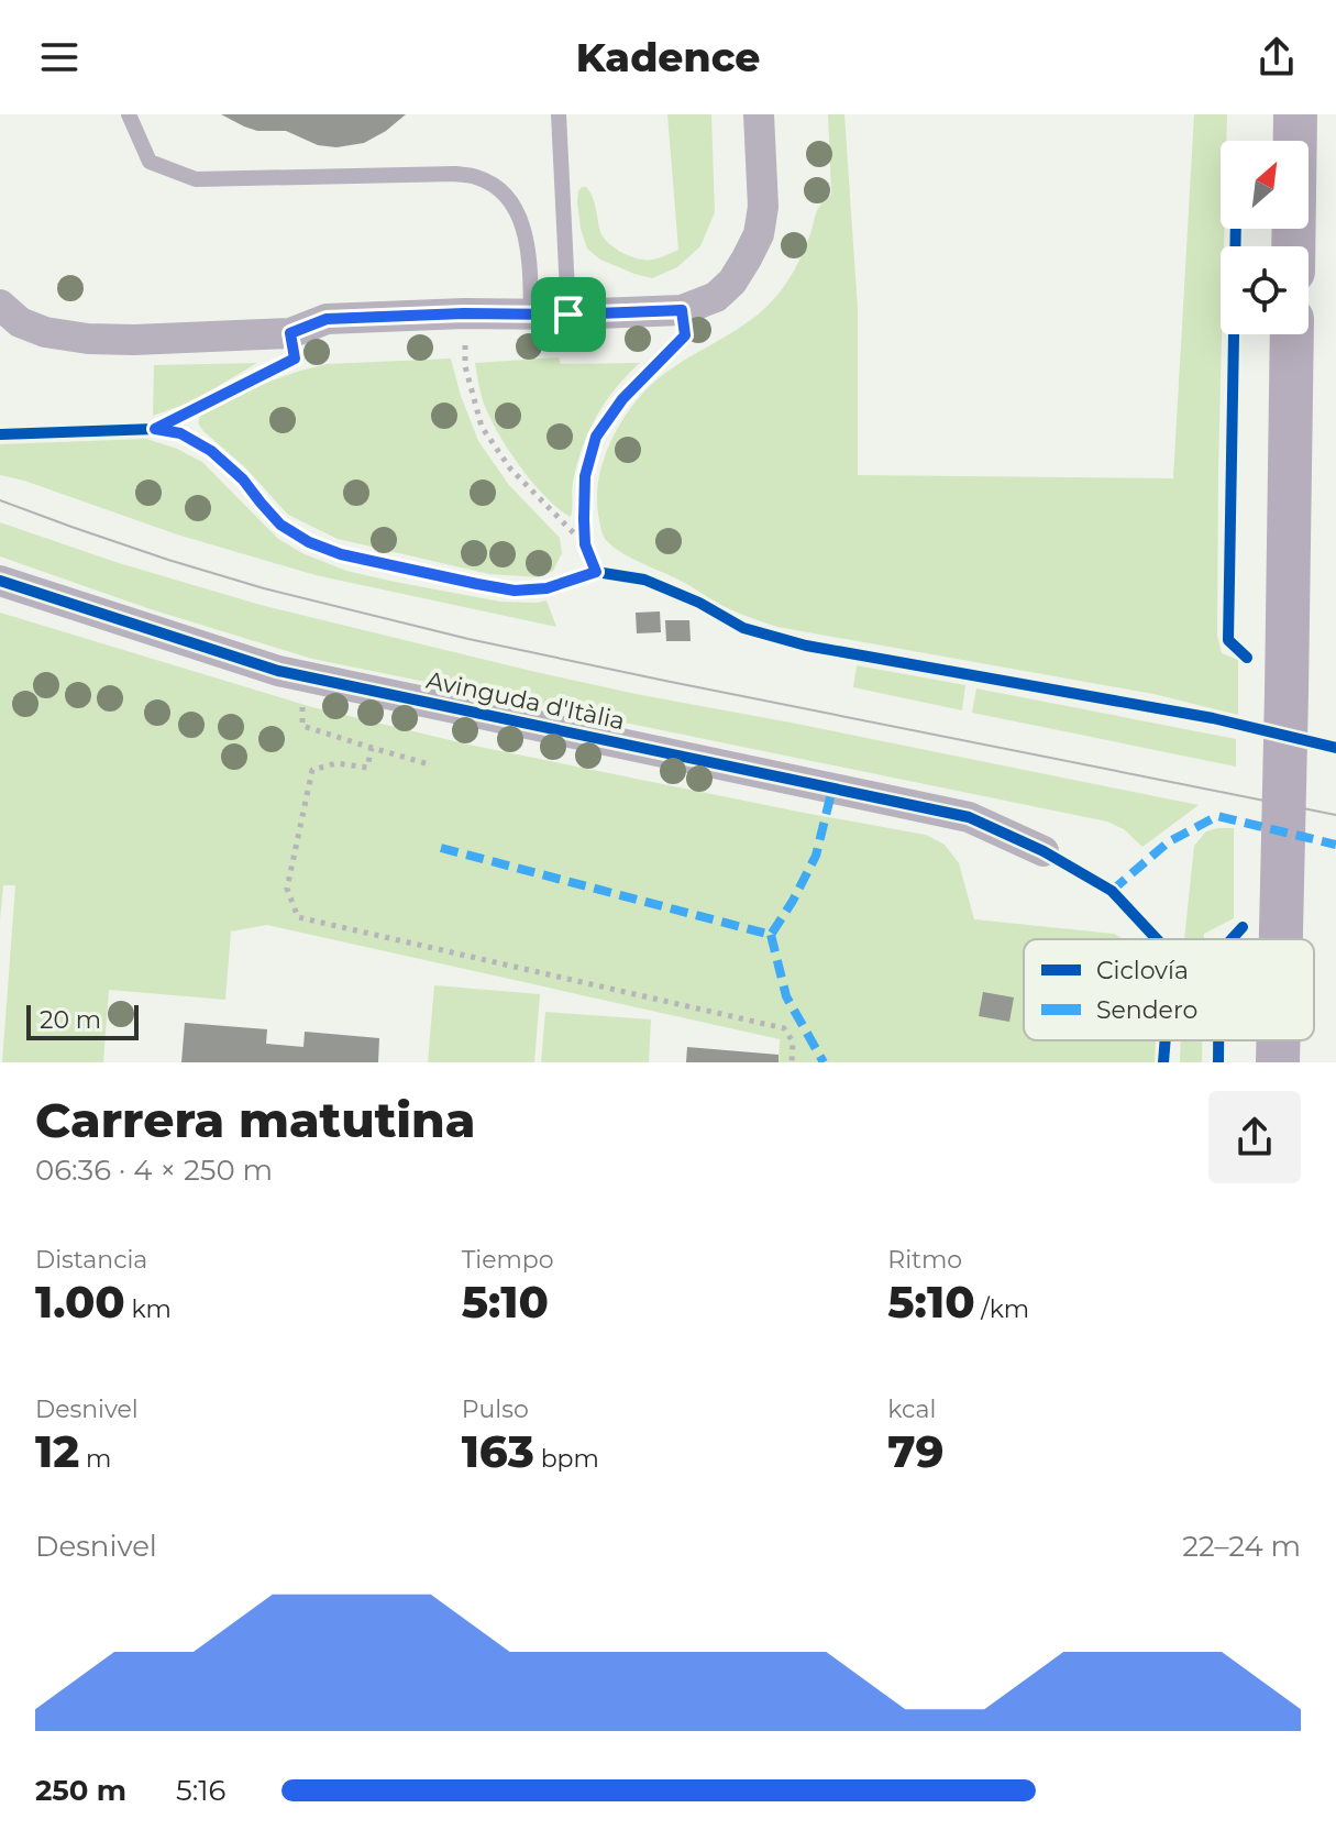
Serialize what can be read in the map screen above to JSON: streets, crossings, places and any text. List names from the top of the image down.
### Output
{
  "streets": {
    "street": ["Avinguda d'Itàlia"]
  },
  "legend": ["Ciclovía", "Sendero"],
  "scale_bar": "20 m",
  "north": "top right",
  "page": {
    "header": "Kadence",
    "scale": "20 m",
    "heading": ["Carrera matutina", "06:36 · 4 × 250 m"],
    "stats": [
      ["Distancia", "1.00 km"],
      ["Tiempo", "5:10"],
      ["Ritmo", "5:10 /km"],
      ["Desnivel", "12 m"],
      ["Pulso", "163 bpm"],
      ["kcal", "79"]
    ],
    "chart": ["Desnivel", "22–24 m"],
    "list": [
      {
        "name": "250 m",
        "note": "5:16"
      }
    ]
  }
}
